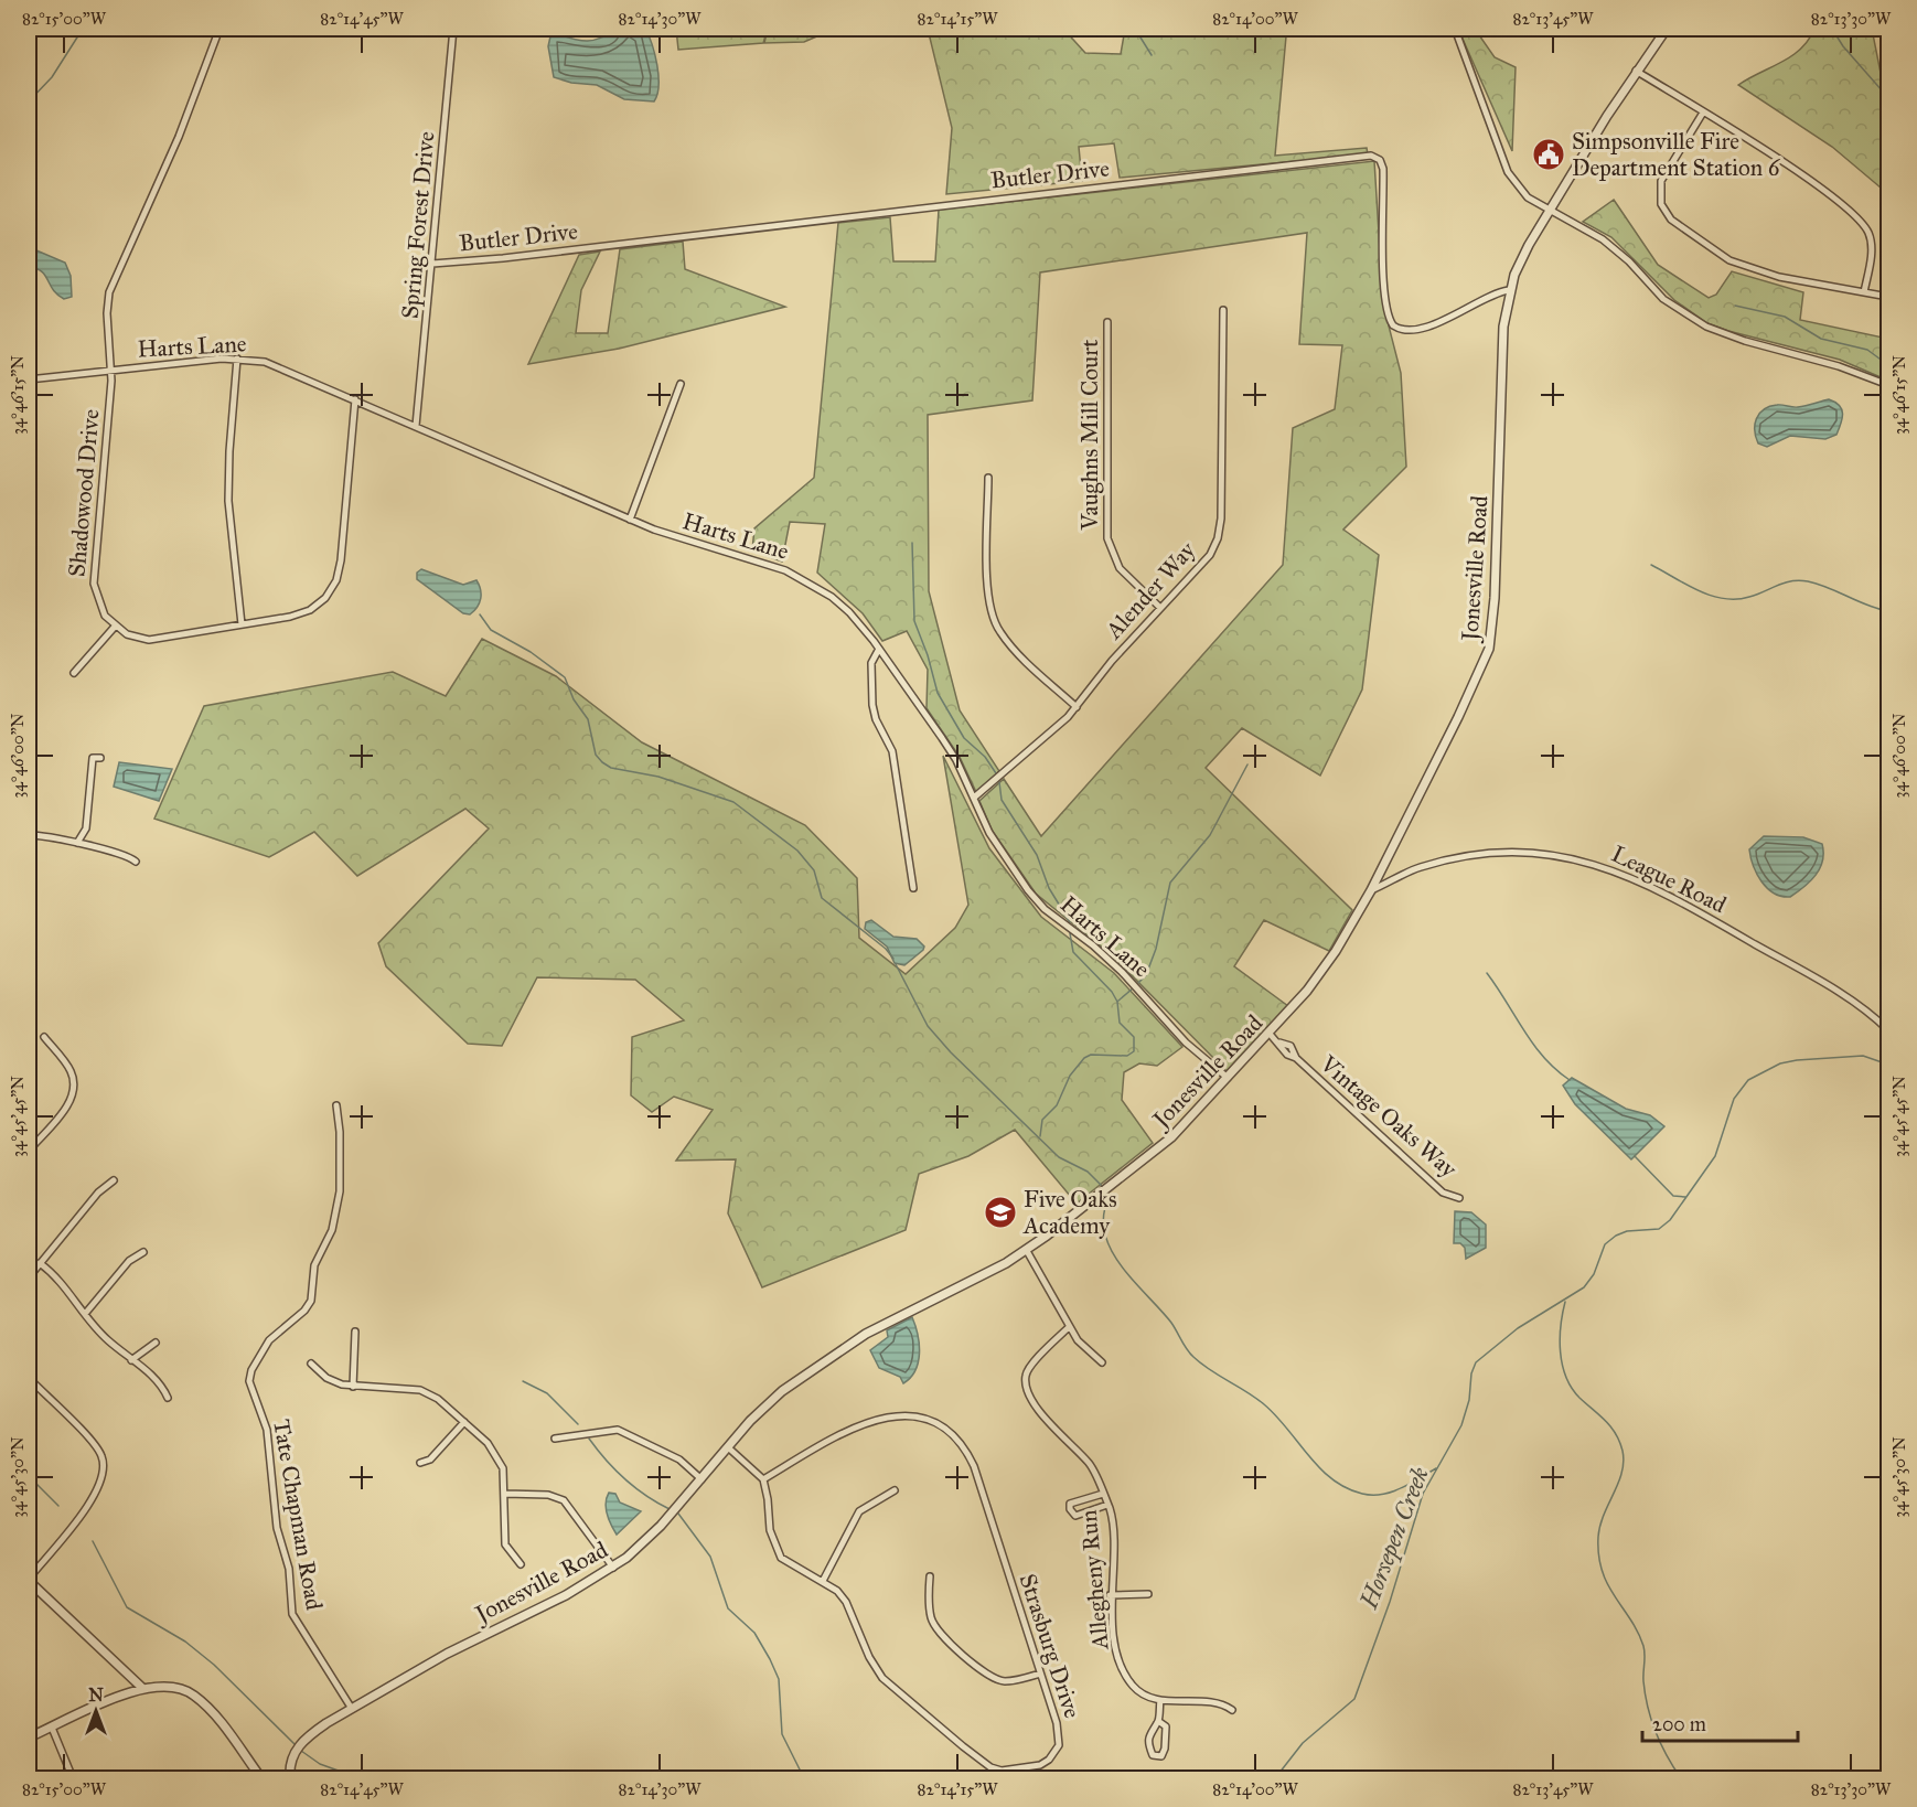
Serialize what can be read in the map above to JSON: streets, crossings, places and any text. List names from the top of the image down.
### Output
{
  "streets": {
    "street": [
      "Butler Drive",
      "Spring Forest Drive",
      "Harts Lane",
      "Vaughns Mill Court",
      "Shadowood Drive",
      "Jonesville Road",
      "Alender Way",
      "League Road",
      "Vintage Oaks Way",
      "Tate Chapman Road",
      "Allegheny Run",
      "Strasburg Drive"
    ]
  },
  "crossings": [
    ["Butler Drive", "Spring Forest Drive"],
    ["Butler Drive", "Jonesville Road"],
    ["Spring Forest Drive", "Harts Lane"],
    ["Harts Lane", "Shadowood Drive"],
    ["Harts Lane", "Jonesville Road"],
    ["Harts Lane", "Alender Way"],
    ["Vaughns Mill Court", "Alender Way"],
    ["Jonesville Road", "League Road"],
    ["Jonesville Road", "Vintage Oaks Way"],
    ["Jonesville Road", "Tate Chapman Road"]
  ],
  "water": ["Horsepen Creek"],
  "places": {
    "public building": ["Simpsonville Fire Department Station 6"],
    "school or university": ["Five Oaks Academy"]
  },
  "scale_bar": "200 m",
  "north": "top",
  "coordinates": [
    "82°15'00\"W",
    "82°14'45\"W",
    "82°14'30\"W",
    "82°14'15\"W",
    "82°14'00\"W",
    "82°13'45\"W",
    "82°13'30\"W",
    "34°46'15\"N",
    "34°46'00\"N",
    "34°45'45\"N",
    "34°45'30\"N"
  ]
}
